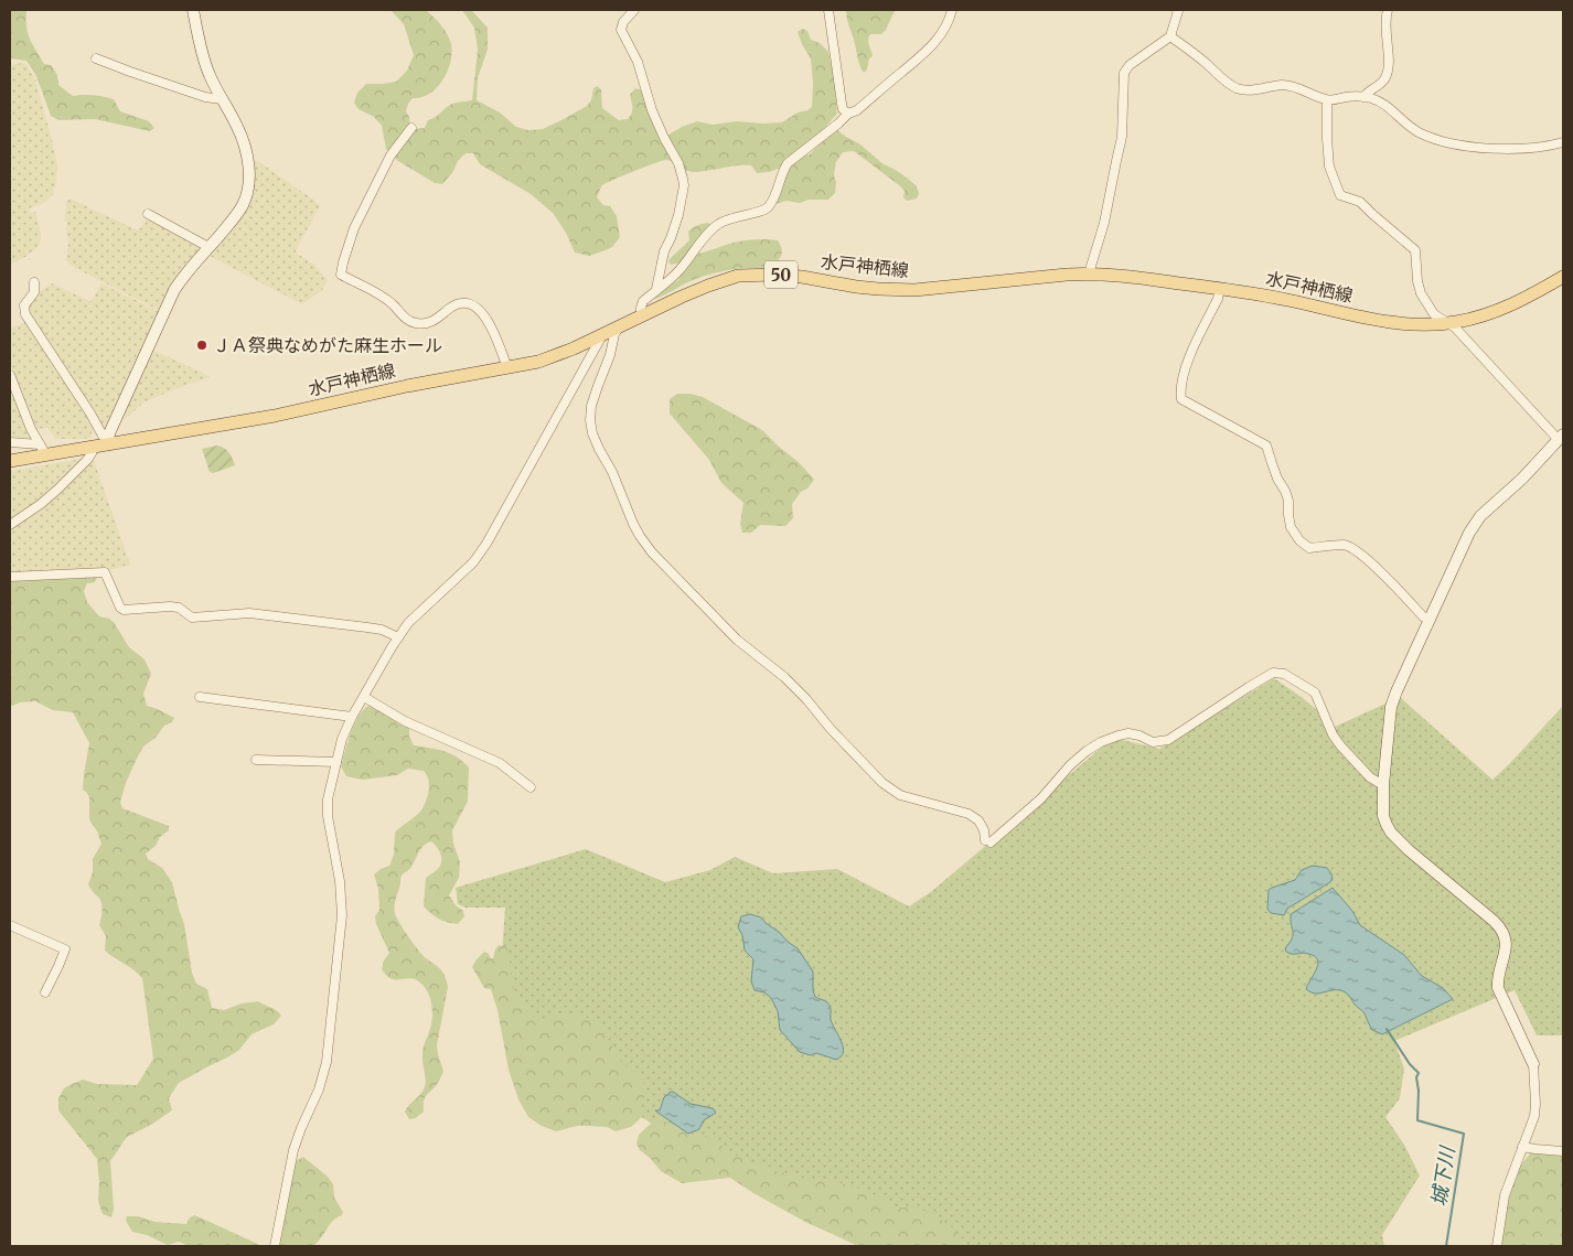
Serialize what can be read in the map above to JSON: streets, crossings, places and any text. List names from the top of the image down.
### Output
{
  "streets": {
    "main road": ["水戸神栖線", "50"]
  },
  "water": ["城下川"],
  "places": ["ＪＡ祭典なめがた麻生ホール"]
}
